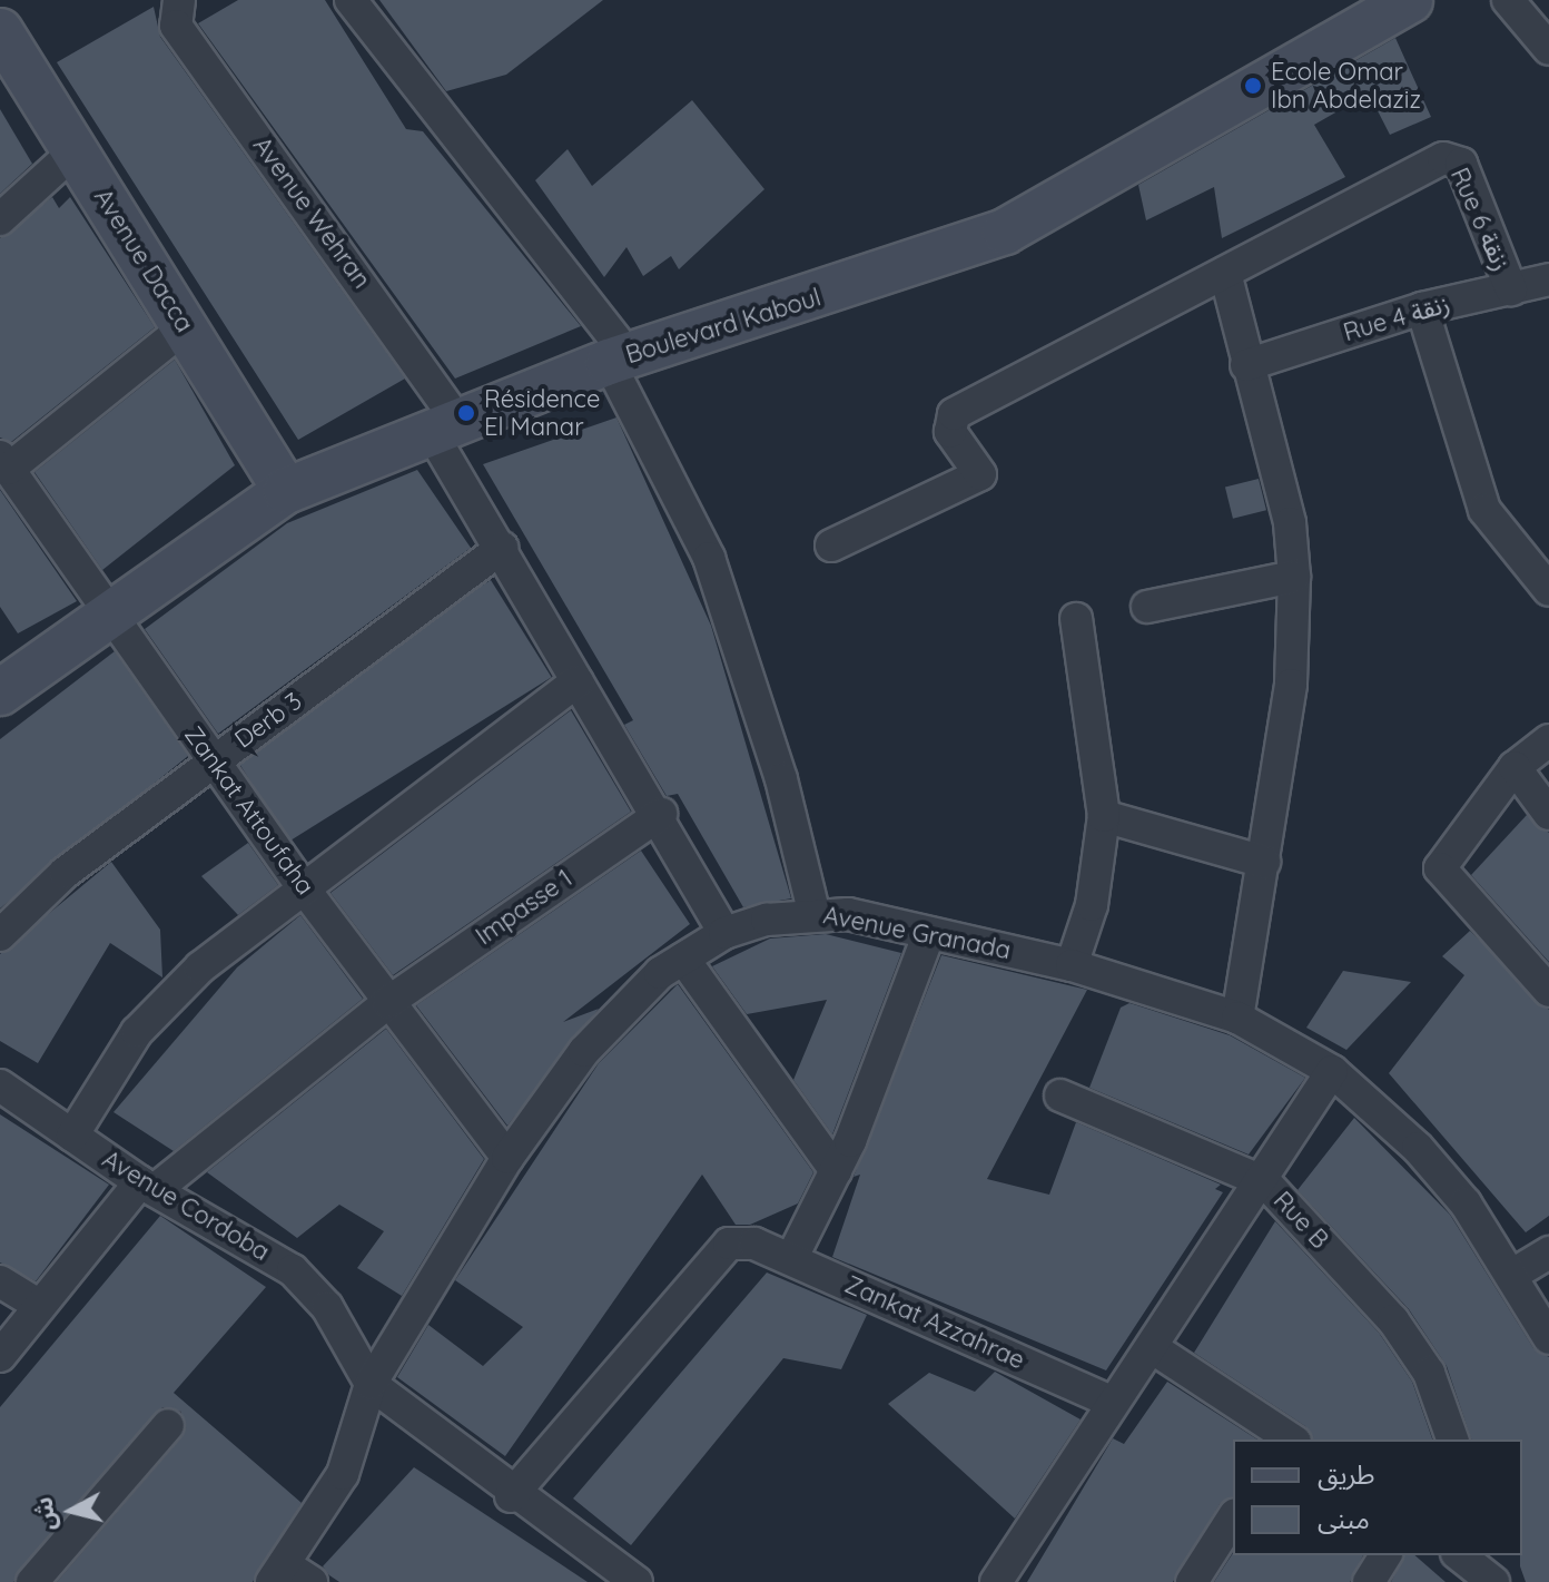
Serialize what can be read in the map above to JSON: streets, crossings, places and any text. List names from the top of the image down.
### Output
{
  "streets": {
    "street": [
      "Avenue Wehran",
      "Rue 6 زنقة",
      "Avenue Dacca",
      "Rue 4 زنقة",
      "Boulevard Kaboul",
      "Derb 3",
      "Zankat Attoufaha",
      "Impasse 1",
      "Avenue Granada",
      "Avenue Cordoba",
      "Rue B",
      "Zankat Azzahrae"
    ]
  },
  "crossings": [
    ["Avenue Wehran", "Boulevard Kaboul"],
    ["Avenue Wehran", "Derb 3"],
    ["Avenue Wehran", "Impasse 1"],
    ["Avenue Wehran", "Avenue Granada"],
    ["Rue 6 زنقة", "Rue 4 زنقة"],
    ["Avenue Dacca", "Boulevard Kaboul"],
    ["Boulevard Kaboul", "Zankat Attoufaha"],
    ["Derb 3", "Zankat Attoufaha"],
    ["Zankat Attoufaha", "Impasse 1"],
    ["Zankat Attoufaha", "Avenue Granada"],
    ["Impasse 1", "Avenue Cordoba"],
    ["Avenue Granada", "Avenue Cordoba"],
    ["Avenue Cordoba", "Zankat Azzahrae"]
  ],
  "places": ["Ecole Omar Ibn Abdelaziz", "Résidence El Manar"],
  "legend": ["طريق", "مبنى"],
  "north": "left"
}
